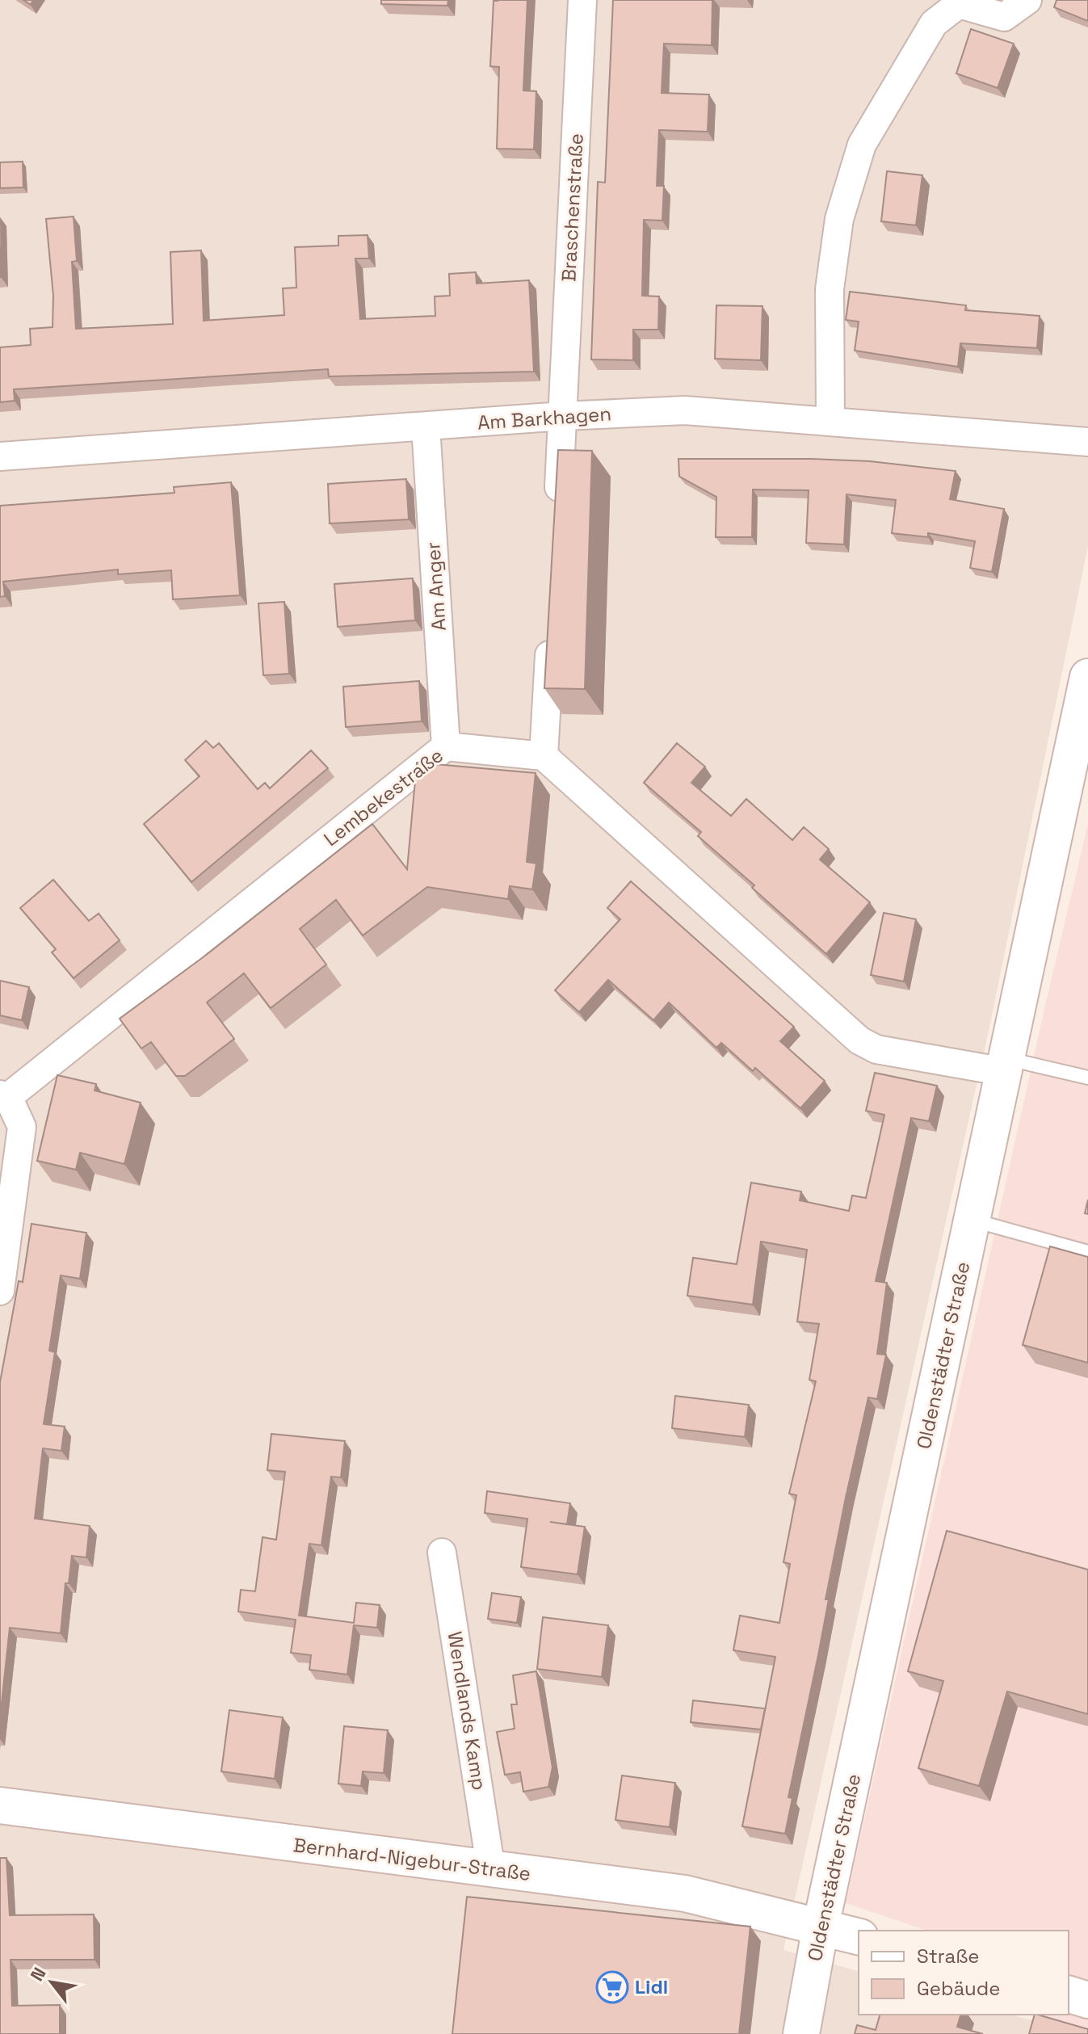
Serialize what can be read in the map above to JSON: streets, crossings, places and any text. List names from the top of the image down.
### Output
{
  "streets": {
    "street": [
      "Braschenstraße",
      "Am Barkhagen",
      "Am Anger",
      "Lembekestraße",
      "Oldenstädter Straße",
      "Wendlands Kamp",
      "Bernhard-Nigebur-Straße"
    ]
  },
  "crossings": [
    ["Braschenstraße", "Am Barkhagen"],
    ["Am Barkhagen", "Am Anger"],
    ["Am Anger", "Lembekestraße"],
    ["Oldenstädter Straße", "Bernhard-Nigebur-Straße"],
    ["Wendlands Kamp", "Bernhard-Nigebur-Straße"]
  ],
  "places": {
    "supermarket": ["Lidl"]
  },
  "legend": ["Straße", "Gebäude"],
  "north": "top left"
}
